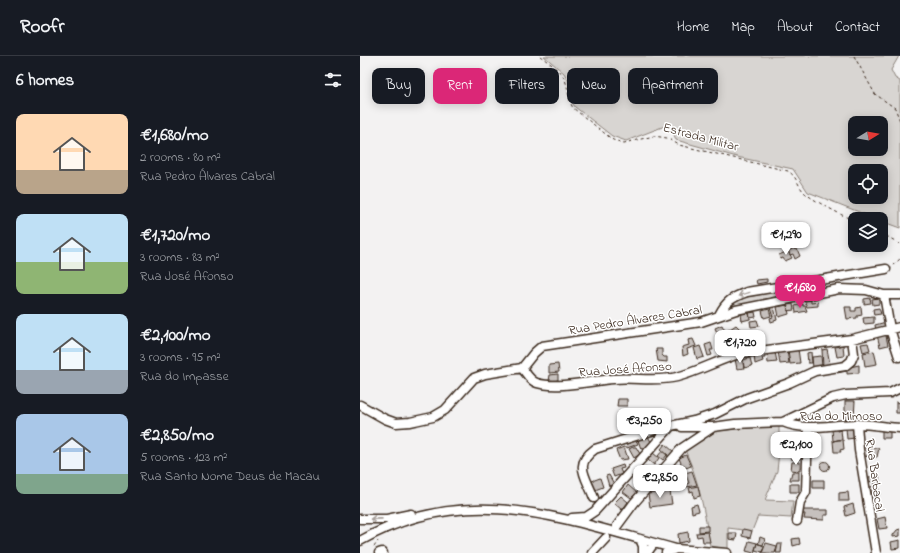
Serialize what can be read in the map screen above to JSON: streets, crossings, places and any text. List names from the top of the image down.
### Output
{
  "streets": {
    "street": [
      "Rua Pedro Álvares Cabral",
      "Rua José Afonso",
      "Rua do Mimoso",
      "Rua Barbacal"
    ],
    "path": ["Estrada Militar"]
  },
  "crossings": [
    ["Rua Pedro Álvares Cabral", "Rua José Afonso"],
    ["Rua do Mimoso", "Rua Barbacal"]
  ],
  "north": "right",
  "page": {
    "header": "Roofr",
    "nav": [
      "Home",
      "Map",
      "About",
      "Contact"
    ],
    "heading": "6 homes",
    "chip": [
      "Buy",
      "Rent",
      "Filters",
      "New",
      "Apartment"
    ],
    "list": [
      {
        "name": "€1,680/mo",
        "note": "2 rooms · 80 m² · Rua Pedro Álvares Cabral"
      },
      {
        "name": "€1,720/mo",
        "note": "3 rooms · 83 m² · Rua José Afonso"
      },
      {
        "name": "€2,100/mo",
        "note": "3 rooms · 95 m² · Rua do Impasse"
      },
      {
        "name": "€2,850/mo",
        "note": "5 rooms · 123 m² · Rua Santo Nome Deus de Macau"
      }
    ],
    "price": [
      "€1,290",
      "€1,680",
      "€1,720",
      "€3,250",
      "€2,100",
      "€2,850"
    ]
  }
}
